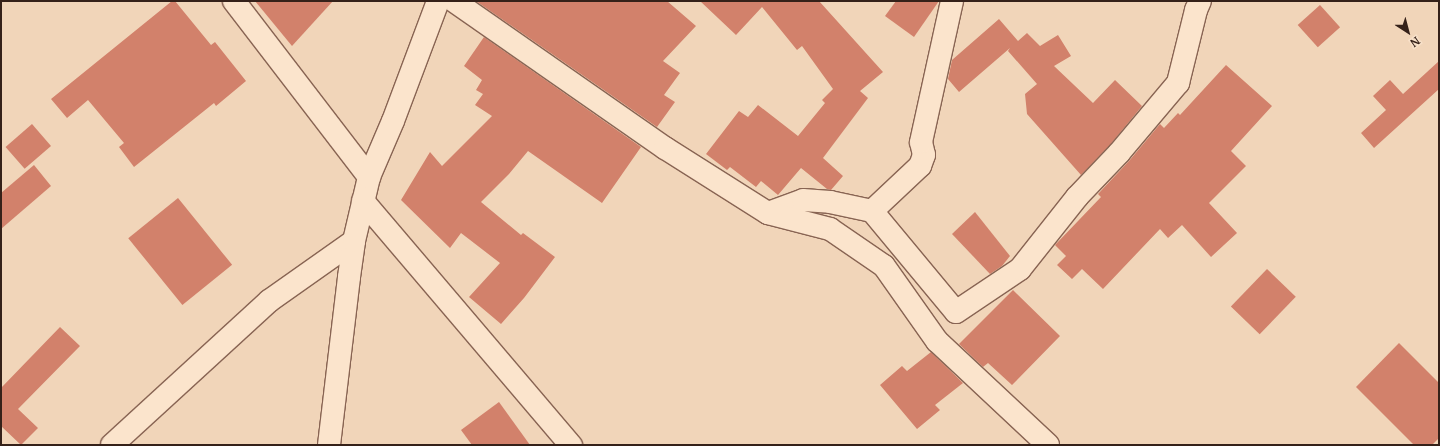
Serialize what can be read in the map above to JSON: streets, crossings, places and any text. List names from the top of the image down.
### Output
{
  "north": "bottom right"
}
